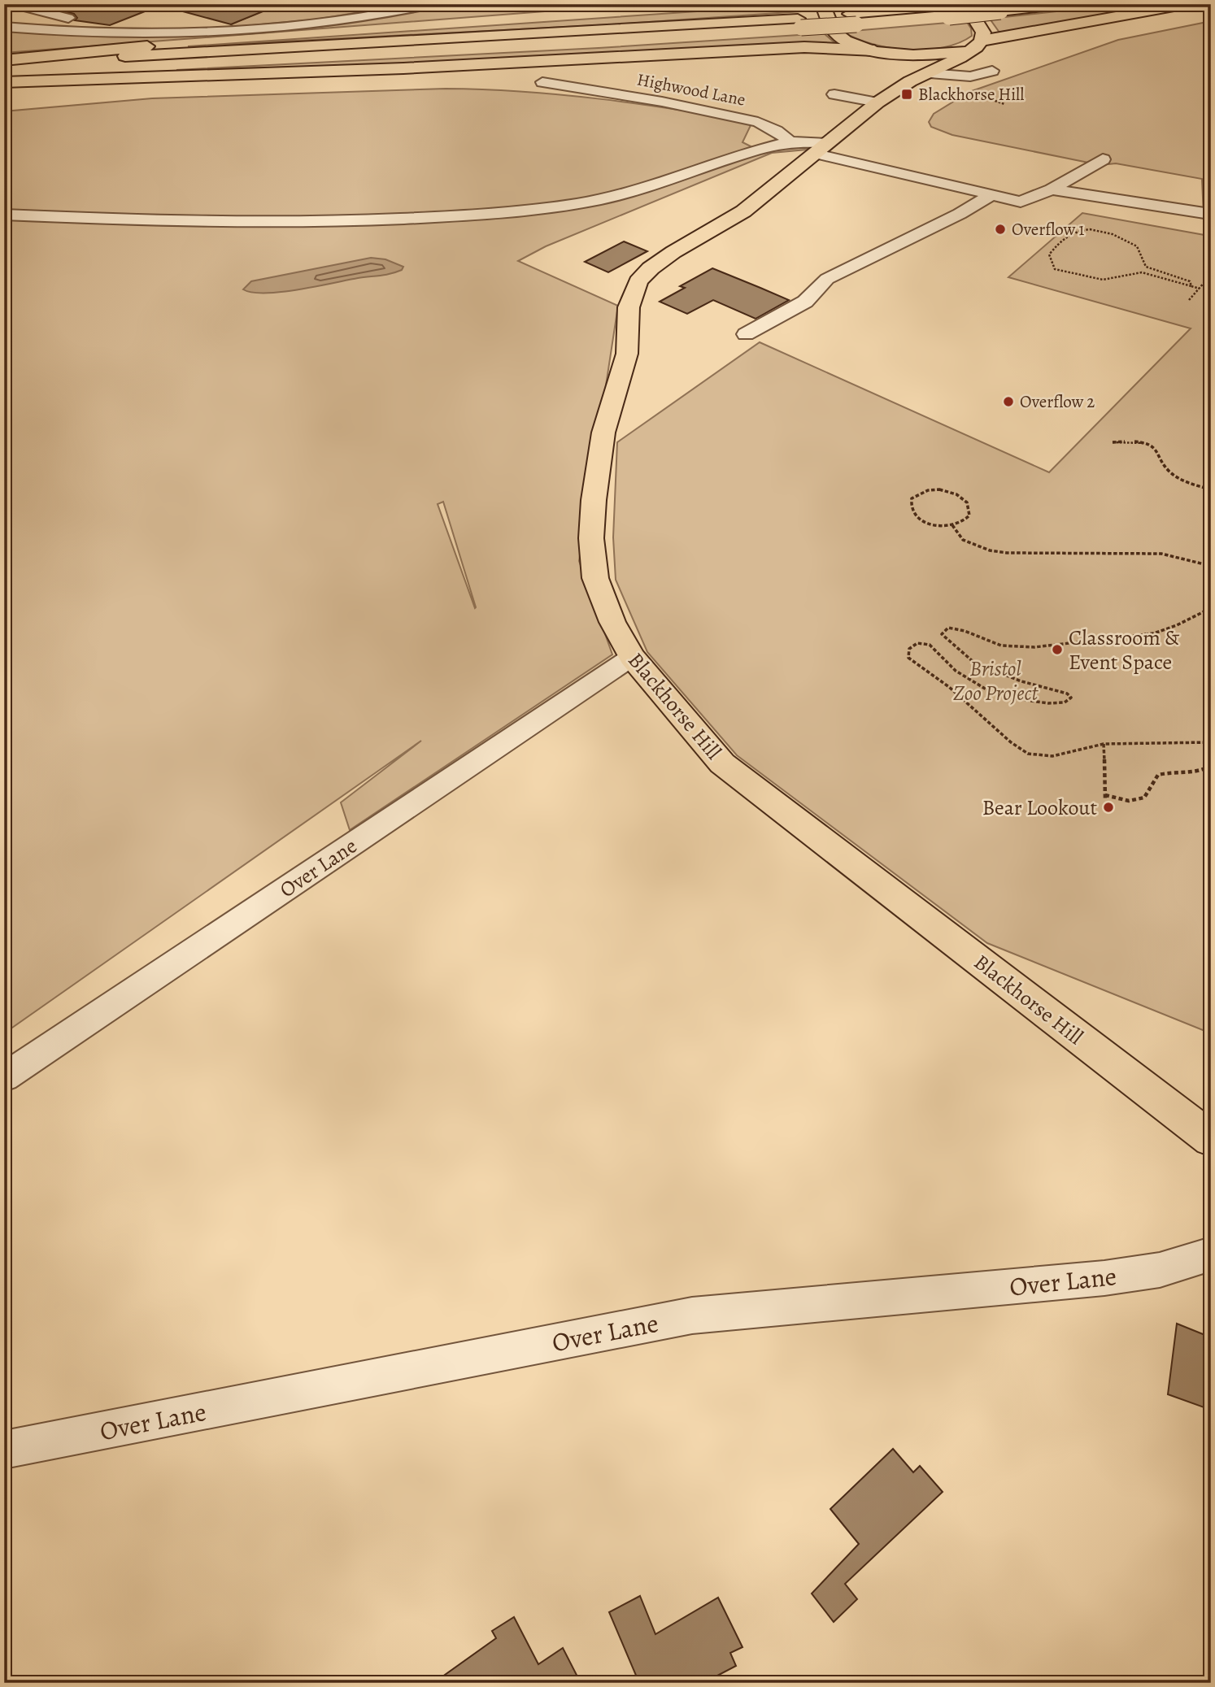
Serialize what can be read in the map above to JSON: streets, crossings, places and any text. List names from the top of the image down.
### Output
{
  "streets": {
    "main road": ["Blackhorse Hill"],
    "street": ["Highwood Lane", "Over Lane"]
  },
  "crossings": [
    ["Blackhorse Hill", "Over Lane"]
  ],
  "parks": ["Bristol Zoo Project"],
  "places": {
    "transit": ["Blackhorse Hill"],
    "other": [
      "Overflow 1",
      "Overflow 2",
      "Classroom & Event Space",
      "Bear Lookout"
    ]
  }
}
